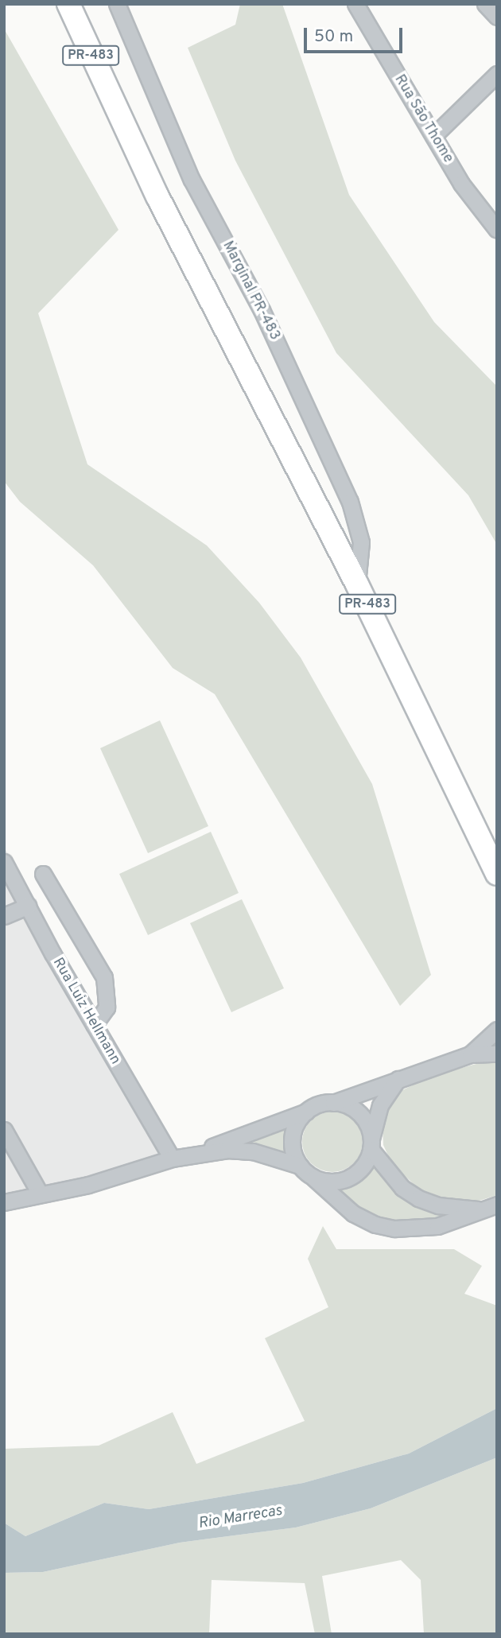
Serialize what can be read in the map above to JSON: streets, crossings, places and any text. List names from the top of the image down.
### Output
{
  "streets": {
    "highway": ["PR-483"],
    "street": ["Rua São Thome", "Marginal PR-483", "Rua Luiz Hellmann"]
  },
  "crossings": [
    ["PR-483", "Marginal PR-483"]
  ],
  "water": ["Rio Marrecas"],
  "scale_bar": "50 m"
}
